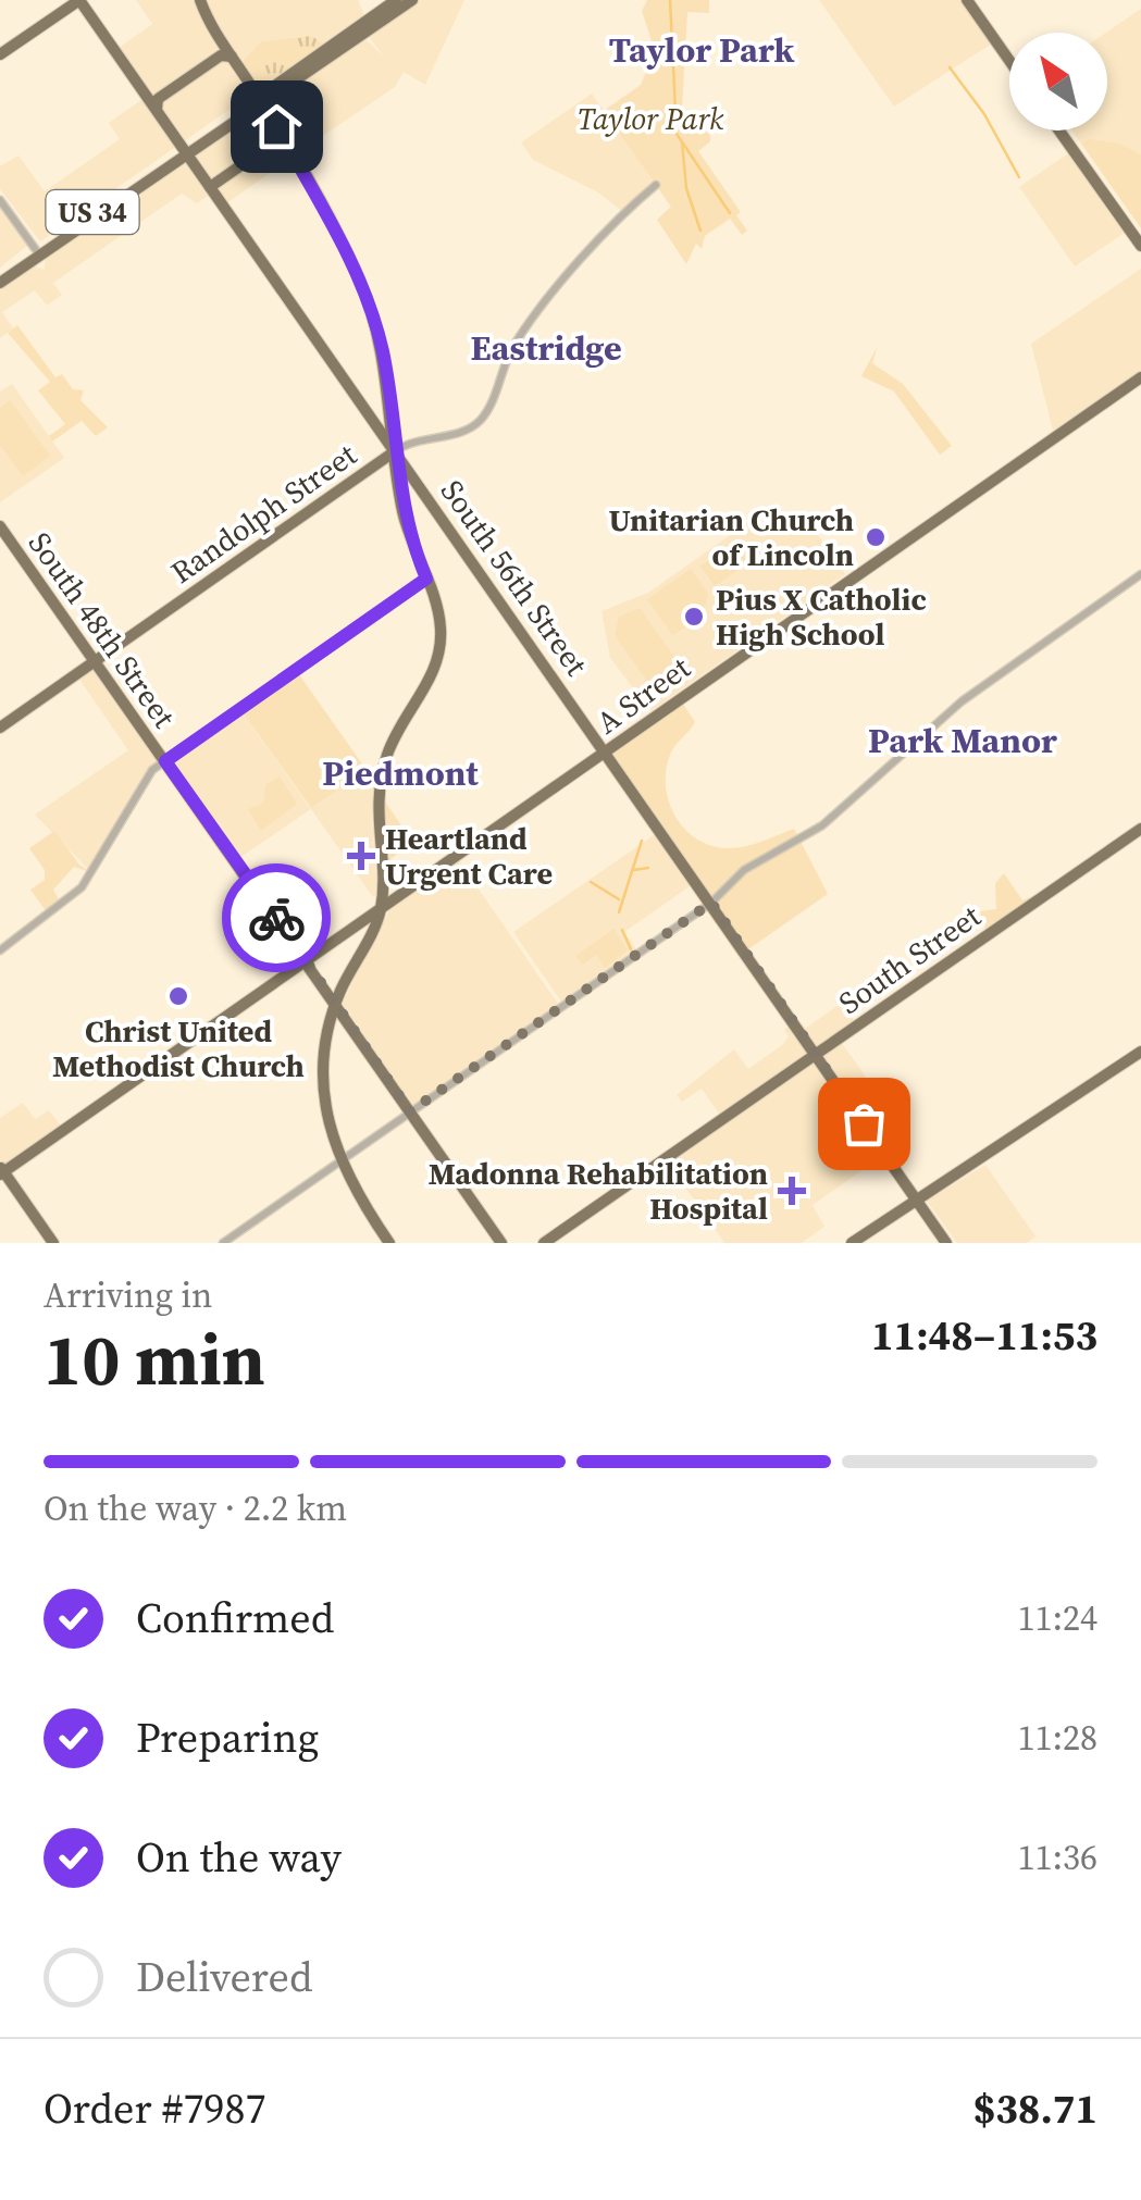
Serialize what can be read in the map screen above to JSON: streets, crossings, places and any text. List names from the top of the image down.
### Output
{
  "streets": {
    "main road": [
      "US 34",
      "Randolph Street",
      "South 56th Street",
      "South 48th Street",
      "A Street",
      "South Street"
    ]
  },
  "crossings": [
    ["Randolph Street", "South 56th Street"],
    ["Randolph Street", "South 48th Street"],
    ["South 56th Street", "A Street"],
    ["South 56th Street", "South Street"],
    ["South 48th Street", "A Street"]
  ],
  "districts": [
    "Taylor Park",
    "Eastridge",
    "Park Manor",
    "Piedmont"
  ],
  "parks": ["Taylor Park"],
  "places": {
    "other": ["Unitarian Church of Lincoln", "Pius X Catholic High School", "Christ United Methodist Church"],
    "health": ["Heartland Urgent Care", "Madonna Rehabilitation Hospital"]
  },
  "north": "top left",
  "page": {
    "heading": ["10 min", "Arriving in", "11:48–11:53"],
    "panel": ["Order #7987", "$38.71"],
    "bar": "On the way · 2.2 km",
    "list": [
      ["Confirmed", "11:24"],
      ["Preparing", "11:28"],
      ["On the way", "11:36"],
      "Delivered"
    ]
  }
}
